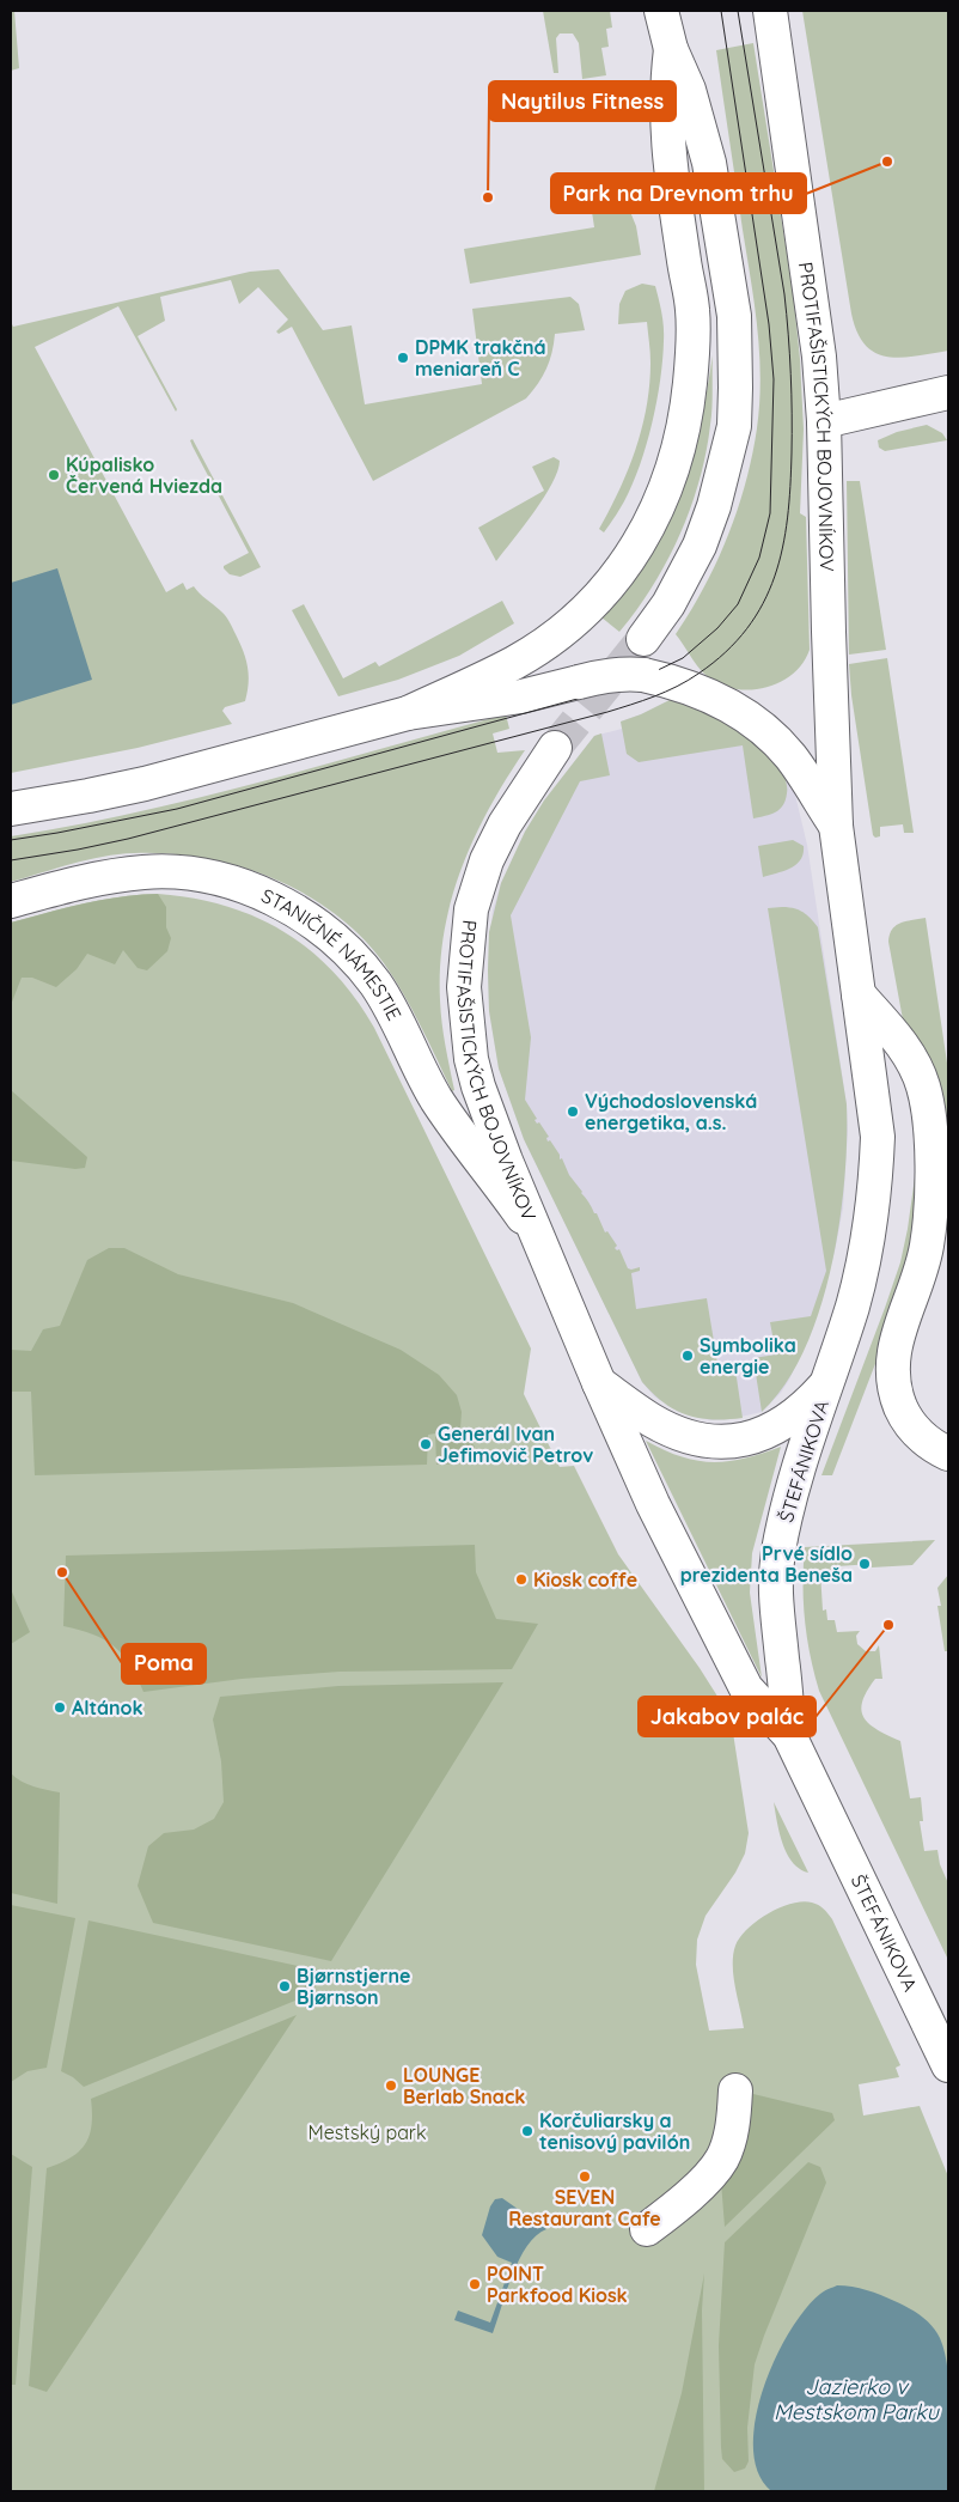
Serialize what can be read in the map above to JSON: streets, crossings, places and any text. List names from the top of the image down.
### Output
{
  "streets": {
    "street": ["PROTIFAŠISTICKÝCH BOJOVNÍKOV", "STANIČNÉ NÁMESTIE", "ŠTEFÁNIKOVA"]
  },
  "crossings": [
    ["PROTIFAŠISTICKÝCH BOJOVNÍKOV", "STANIČNÉ NÁMESTIE"],
    ["PROTIFAŠISTICKÝCH BOJOVNÍKOV", "ŠTEFÁNIKOVA"],
    ["STANIČNÉ NÁMESTIE", "ŠTEFÁNIKOVA"]
  ],
  "water": ["Jazierko v Mestskom Parku"],
  "parks": ["Mestský park"],
  "places": [
    "Park na Drevnom trhu",
    "Naytilus Fitness",
    "DPMK trakčná meniareň C",
    "Kúpalisko Červená Hviezda",
    "Východoslovenská energetika, a.s.",
    "Symbolika energie",
    "Generál Ivan Jefimovič Petrov",
    "Prvé sídlo prezidenta Beneša",
    "Poma",
    "Kiosk coffe",
    "Jakabov palác",
    "Altánok",
    "Bjørnstjerne Bjørnson",
    "LOUNGE Berlab Snack",
    "Korčuliarsky a tenisový pavilón",
    "SEVEN Restaurant Cafe",
    "POINT Parkfood Kiosk"
  ]
}
